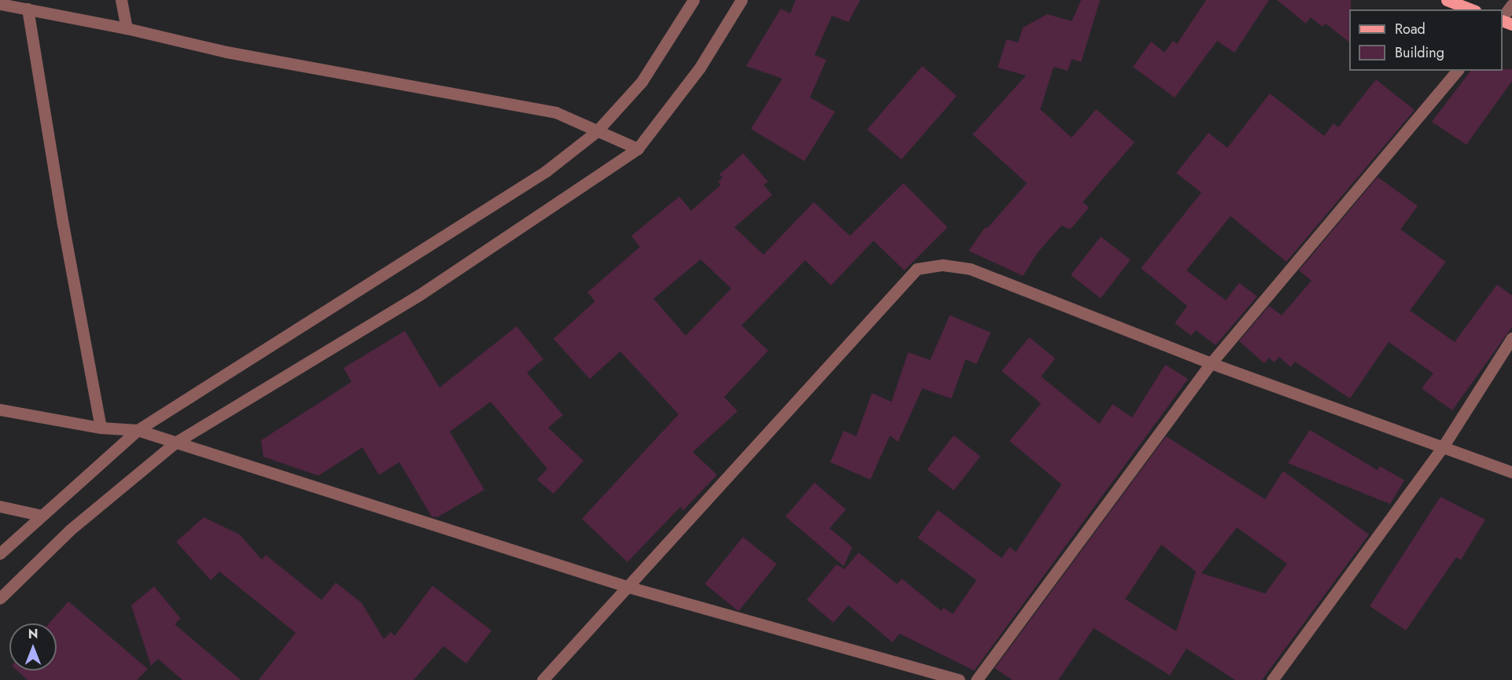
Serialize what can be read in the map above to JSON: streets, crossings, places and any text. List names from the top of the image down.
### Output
{
  "legend": ["Road", "Building"],
  "north": "top"
}
